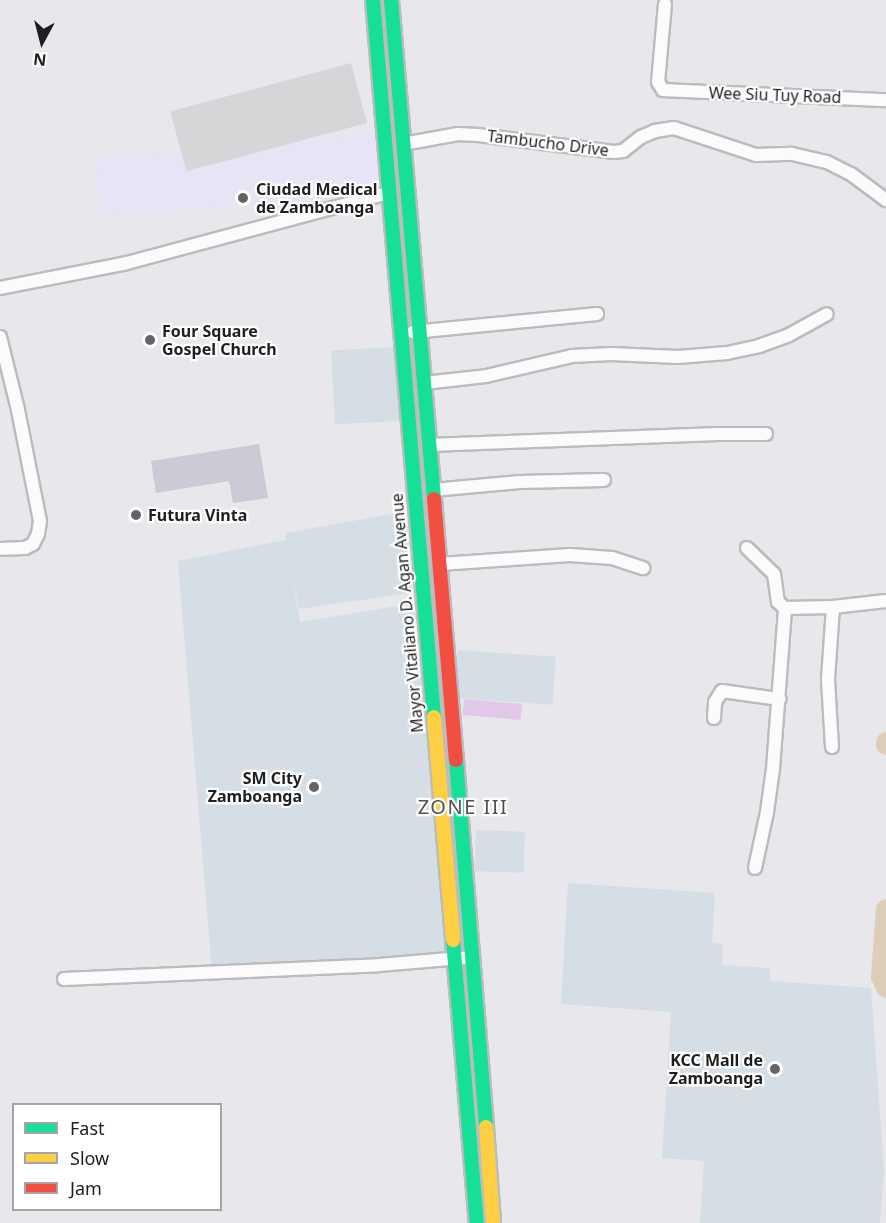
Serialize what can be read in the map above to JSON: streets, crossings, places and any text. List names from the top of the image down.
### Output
{
  "streets": {
    "main road": ["Mayor Vitaliano D. Agan Avenue"],
    "street": ["Wee Siu Tuy Road", "Tambucho Drive"]
  },
  "districts": ["ZONE III"],
  "places": [
    "Ciudad Medical de Zamboanga",
    "Four Square Gospel Church",
    "Futura Vinta",
    "SM City Zamboanga",
    "KCC Mall de Zamboanga"
  ],
  "legend": ["Fast", "Slow", "Jam"],
  "north": "bottom"
}
